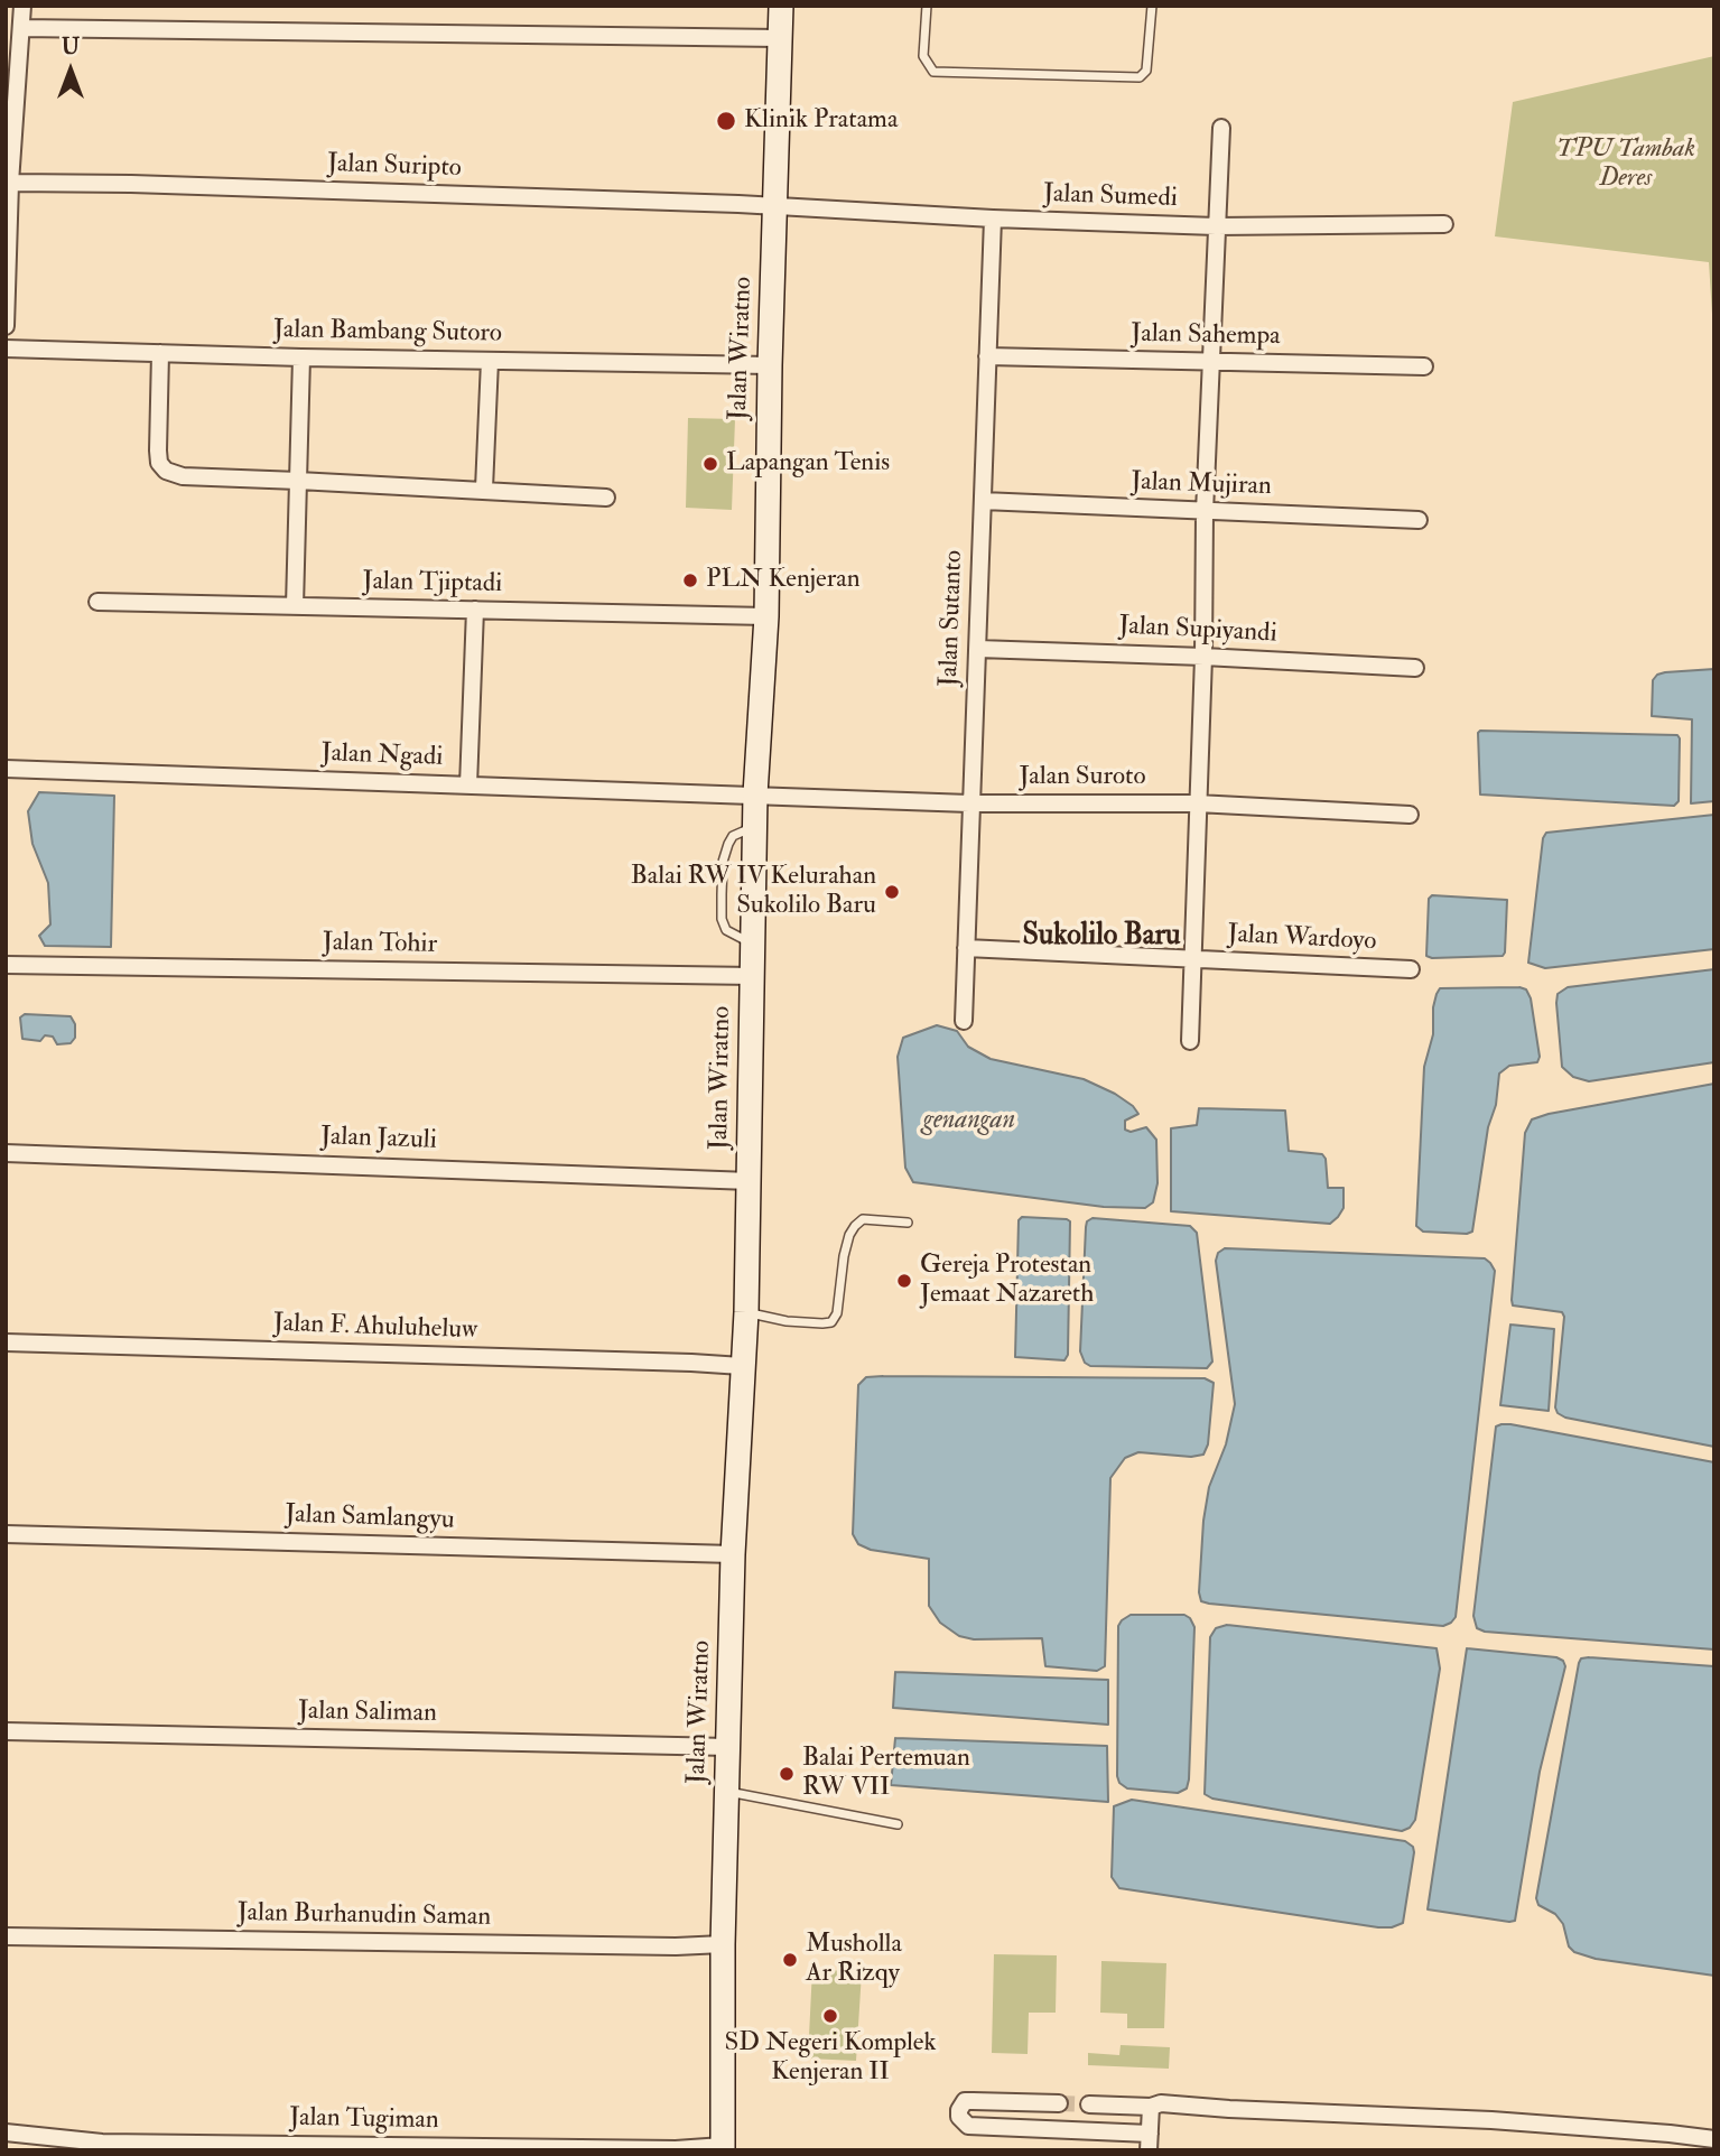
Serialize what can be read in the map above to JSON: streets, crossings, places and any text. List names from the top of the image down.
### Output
{
  "streets": {
    "main road": ["Jalan Wiratno"],
    "street": [
      "Jalan Suripto",
      "Jalan Sumedi",
      "Jalan Bambang Sutoro",
      "Jalan Sahempa",
      "Jalan Mujiran",
      "Jalan Tjiptadi",
      "Jalan Sutanto",
      "Jalan Supiyandi",
      "Jalan Ngadi",
      "Jalan Suroto",
      "Jalan Wardoyo",
      "Jalan Tohir",
      "Jalan Jazuli",
      "Jalan F. Ahuluheluw",
      "Jalan Samlangyu",
      "Jalan Saliman",
      "Jalan Burhanudin Saman",
      "Jalan Tugiman"
    ]
  },
  "crossings": [
    ["Jalan Suripto", "Jalan Sumedi"],
    ["Jalan Suripto", "Jalan Wiratno"],
    ["Jalan Sumedi", "Jalan Wiratno"],
    ["Jalan Sumedi", "Jalan Sutanto"],
    ["Jalan Bambang Sutoro", "Jalan Wiratno"],
    ["Jalan Sahempa", "Jalan Sutanto"],
    ["Jalan Wiratno", "Jalan Tjiptadi"],
    ["Jalan Wiratno", "Jalan Ngadi"],
    ["Jalan Wiratno", "Jalan Suroto"],
    ["Jalan Wiratno", "Jalan Tohir"],
    ["Jalan Wiratno", "Jalan Jazuli"],
    ["Jalan Wiratno", "Jalan F. Ahuluheluw"],
    ["Jalan Wiratno", "Jalan Samlangyu"],
    ["Jalan Wiratno", "Jalan Saliman"],
    ["Jalan Wiratno", "Jalan Burhanudin Saman"],
    ["Jalan Wiratno", "Jalan Tugiman"],
    ["Jalan Mujiran", "Jalan Sutanto"],
    ["Jalan Sutanto", "Jalan Supiyandi"],
    ["Jalan Sutanto", "Jalan Suroto"],
    ["Jalan Sutanto", "Jalan Wardoyo"],
    ["Jalan Ngadi", "Jalan Suroto"]
  ],
  "districts": ["Sukolilo Baru"],
  "water": ["genangan"],
  "parks": ["TPU Tambak Deres"],
  "places": [
    "Klinik Pratama",
    "Lapangan Tenis",
    "PLN Kenjeran",
    "Balai RW IV Kelurahan Sukolilo Baru",
    "Gereja Protestan Jemaat Nazareth",
    "Balai Pertemuan RW VII",
    "Musholla Ar Rizqy",
    "SD Negeri Komplek Kenjeran II"
  ],
  "north": "top"
}
